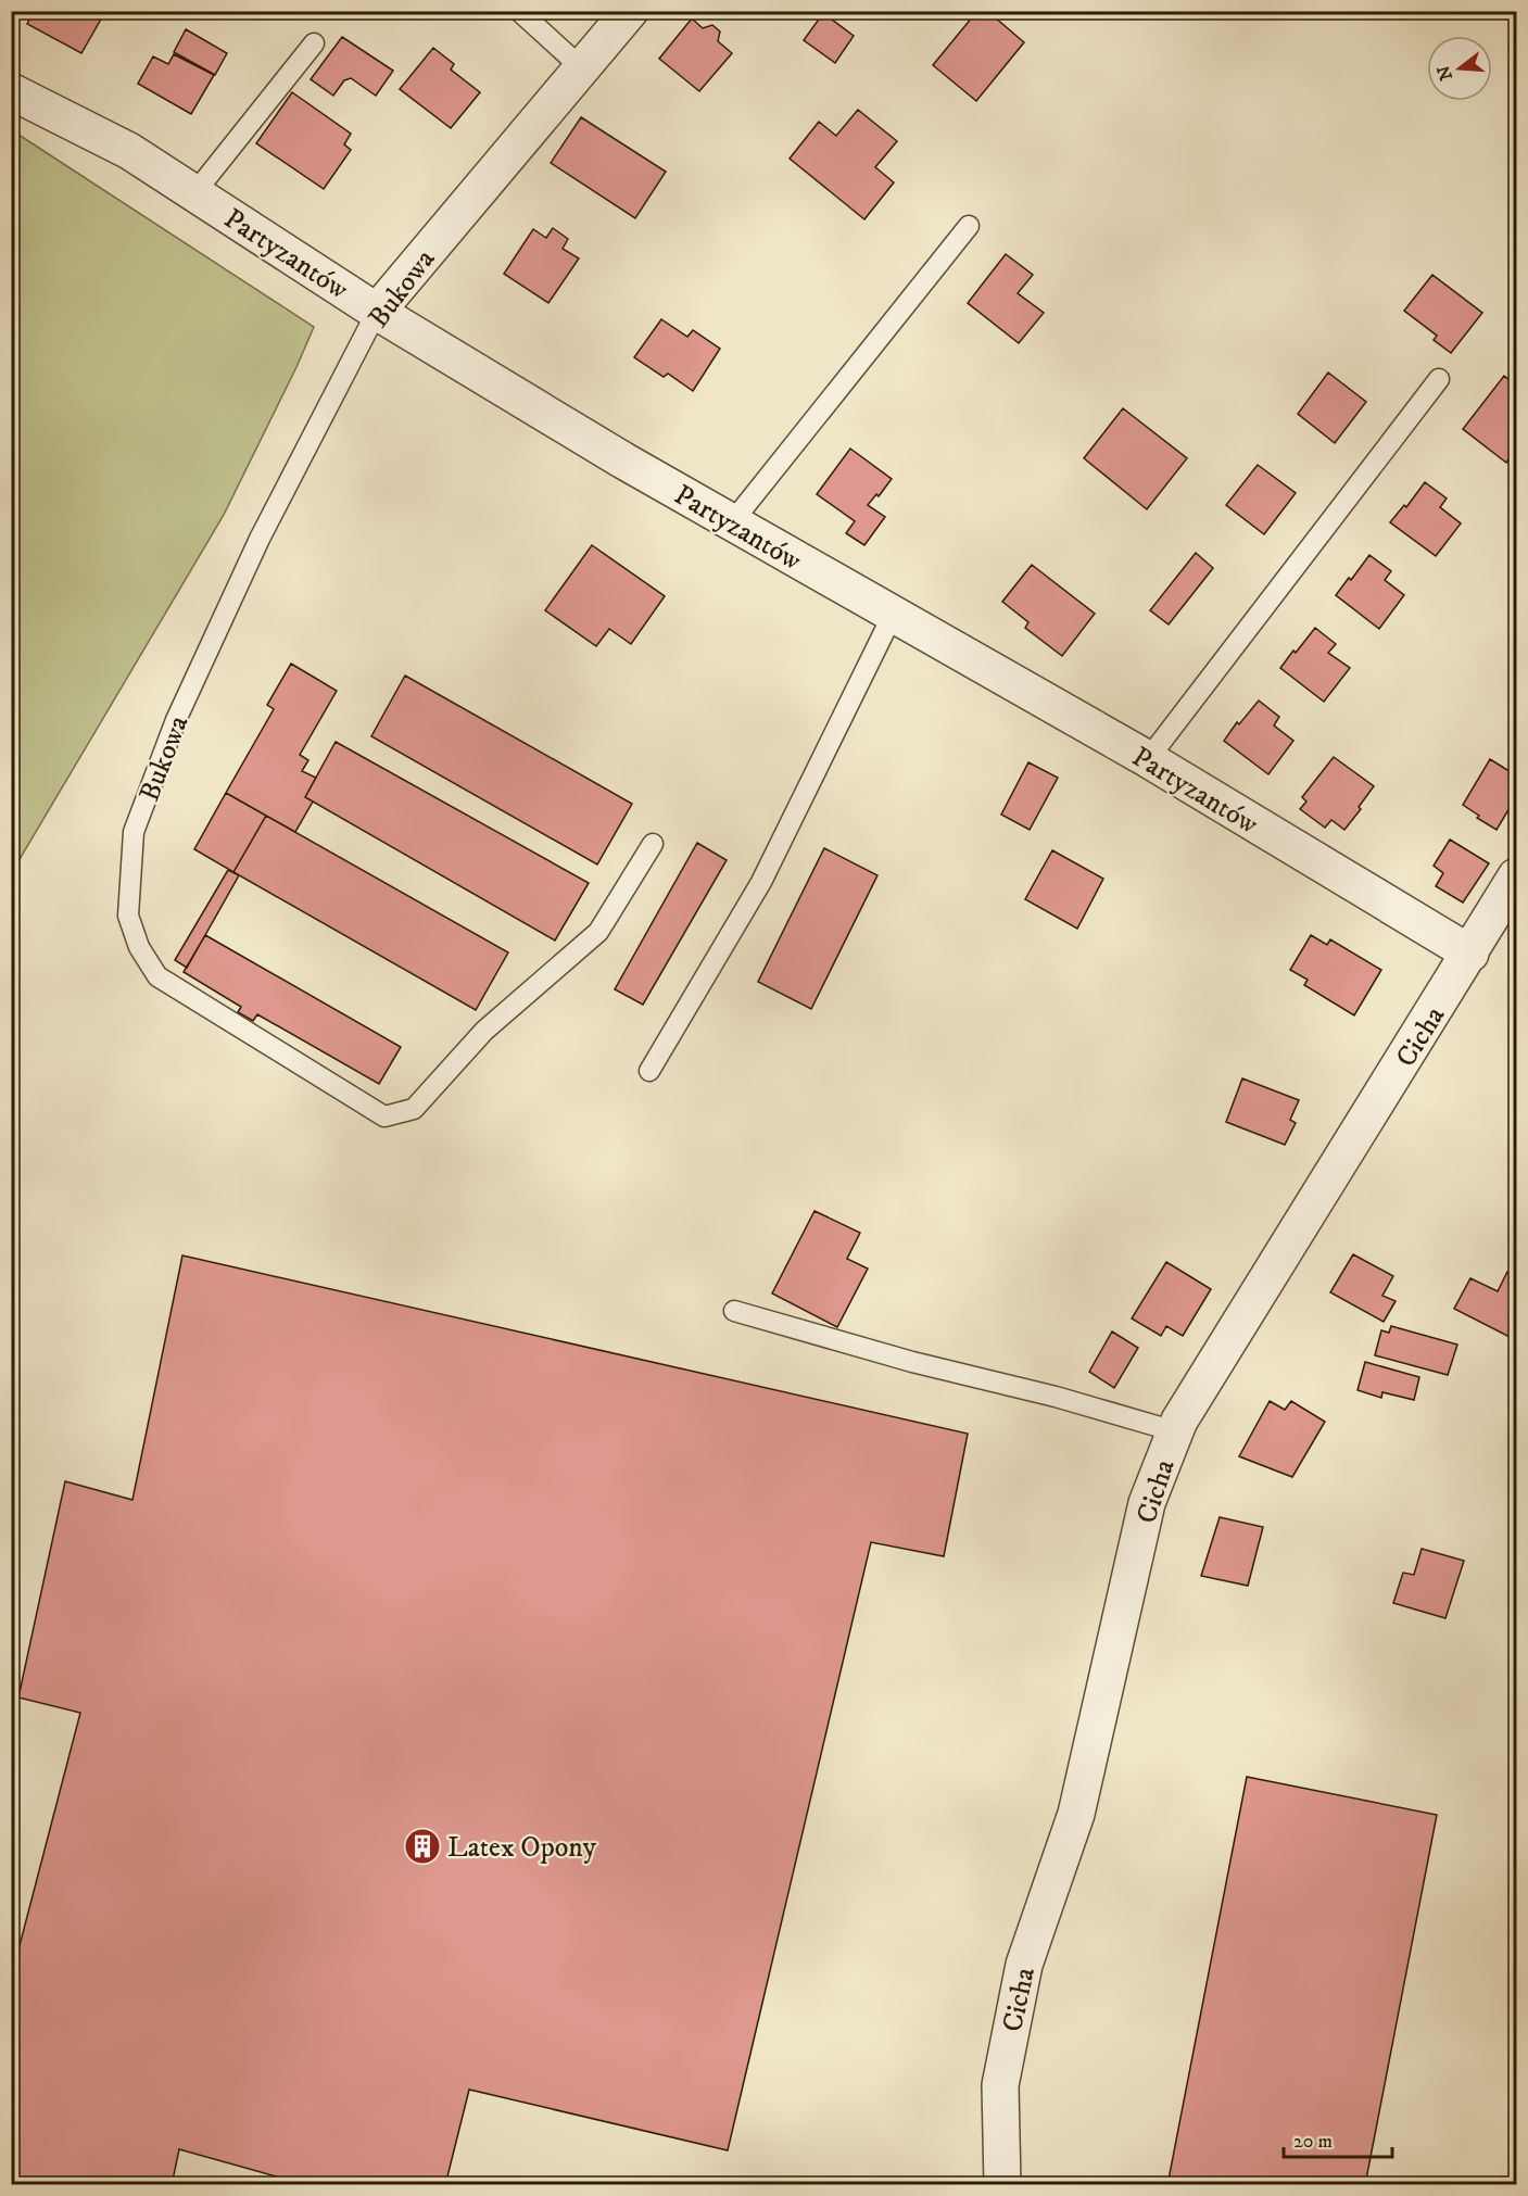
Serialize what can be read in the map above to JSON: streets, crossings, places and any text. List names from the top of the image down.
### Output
{
  "streets": {
    "street": ["Partyzantów", "Bukowa", "Cicha"]
  },
  "crossings": [
    ["Partyzantów", "Bukowa"],
    ["Partyzantów", "Cicha"]
  ],
  "places": {
    "building": ["Latex Opony"]
  },
  "scale_bar": "20 m",
  "north": "left"
}
